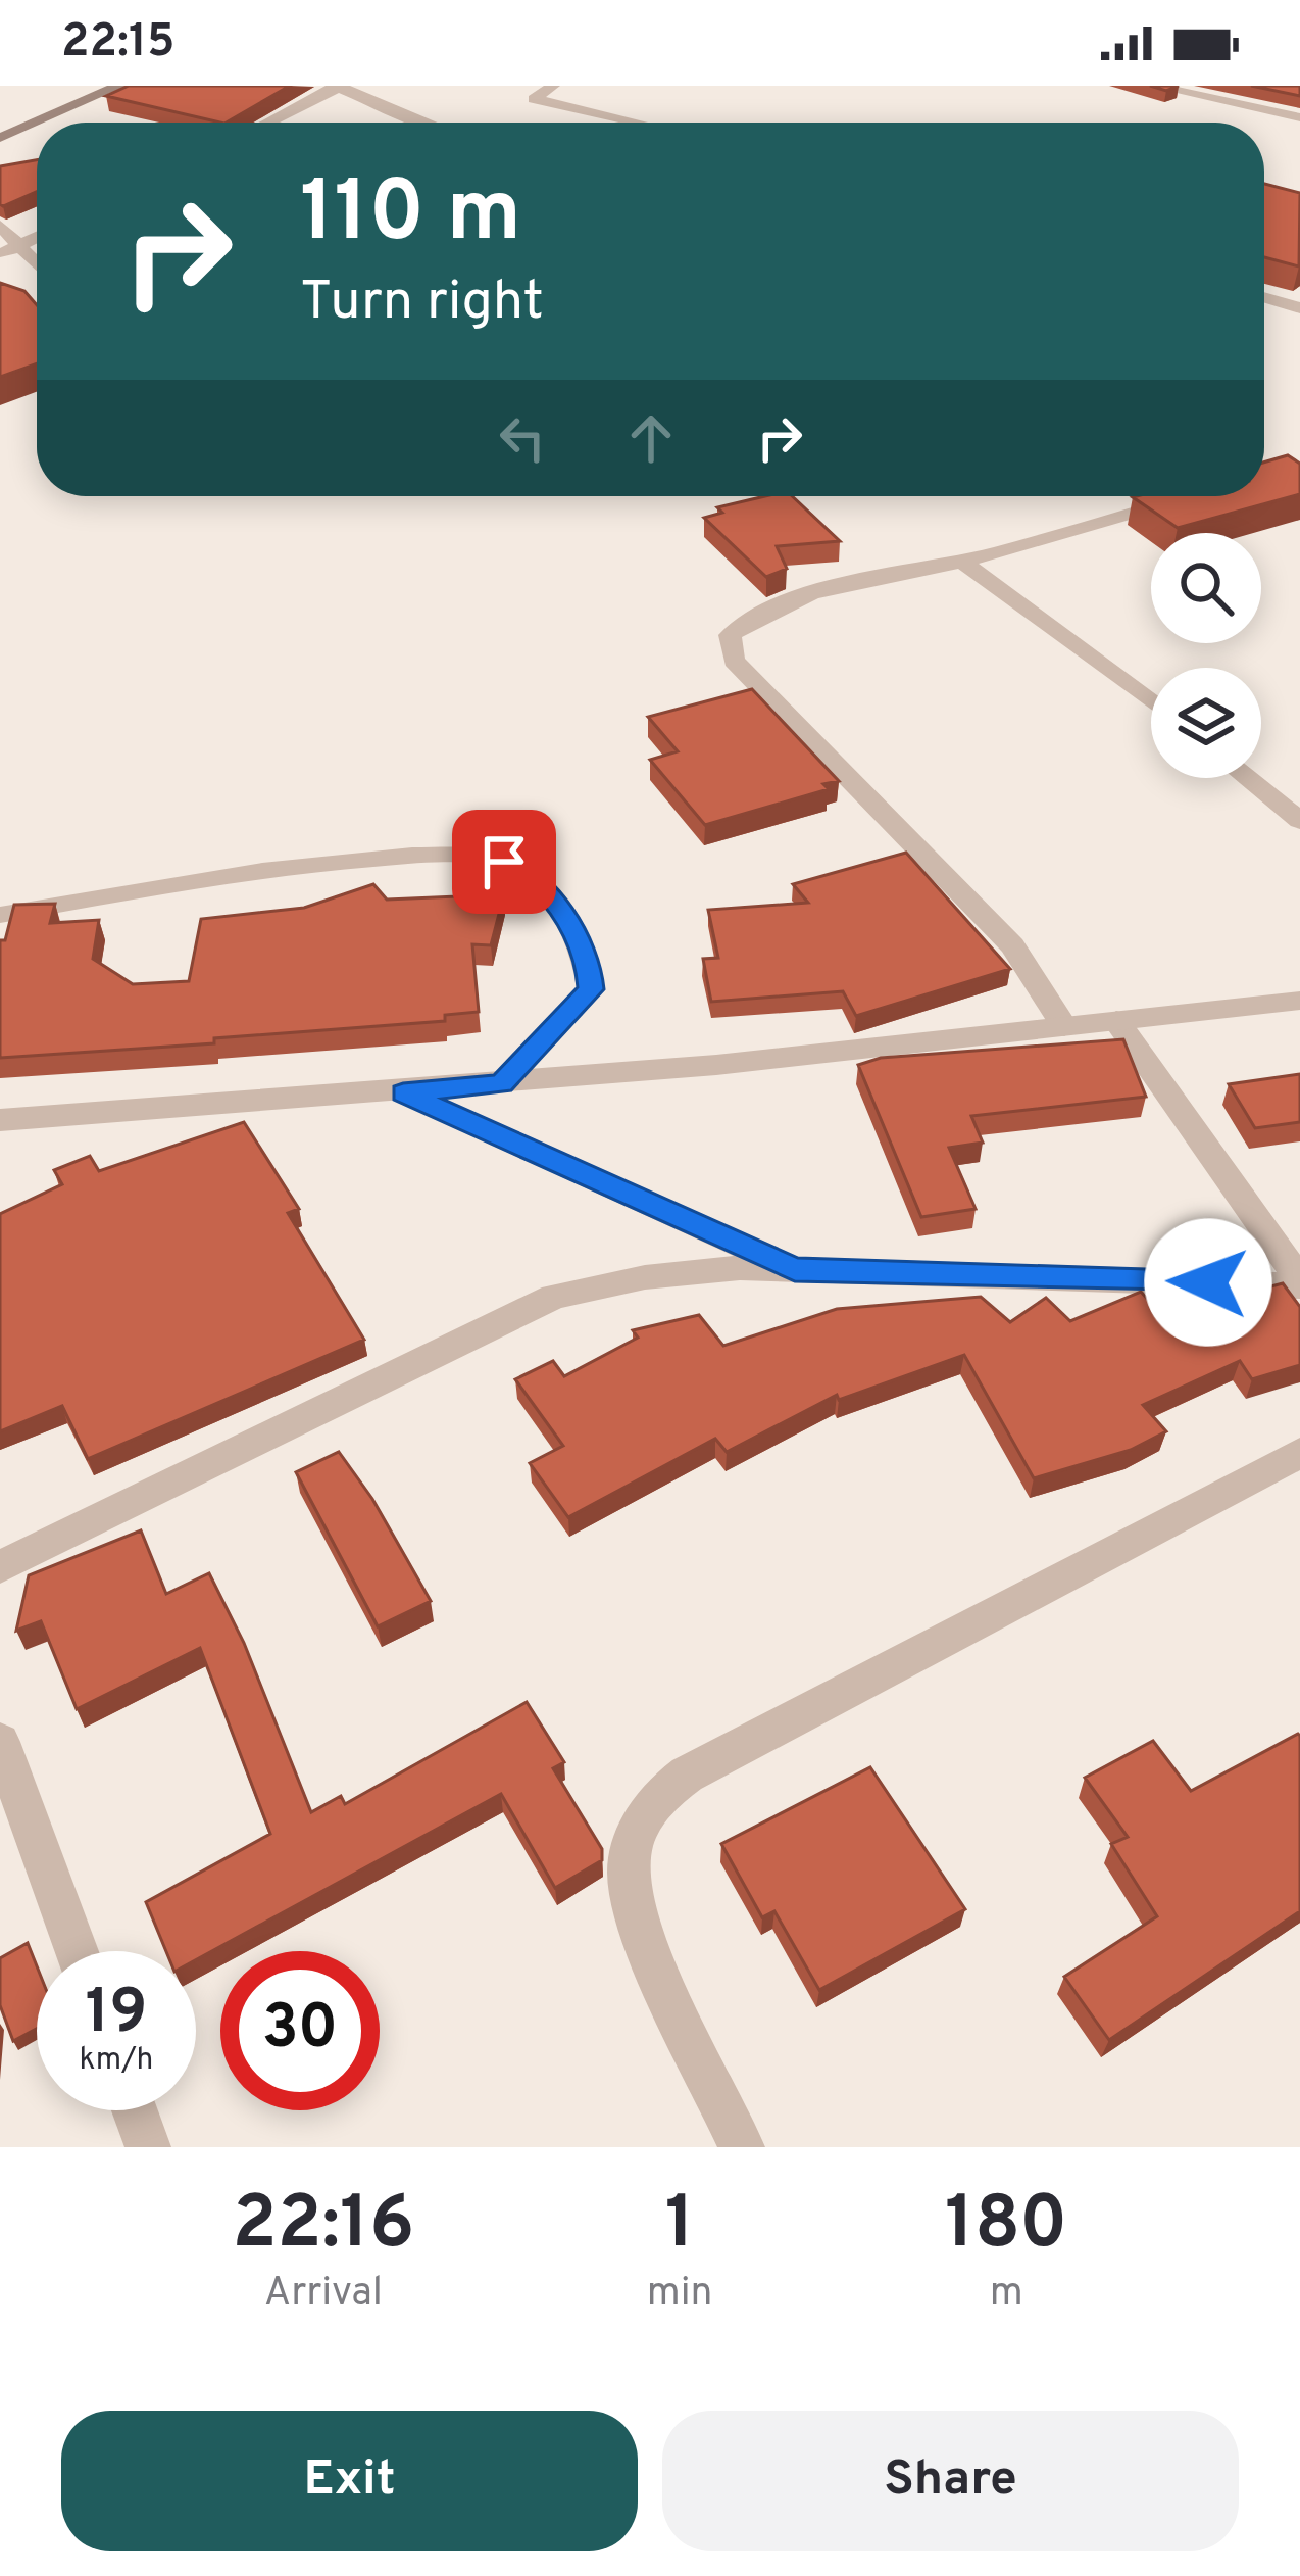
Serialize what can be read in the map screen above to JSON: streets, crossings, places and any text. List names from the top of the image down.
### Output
{
  "page": {
    "status": "22:15",
    "turn": ["110 m", "Turn right"],
    "speed": "19 km/h",
    "limit": "30",
    "eta": [
      "22:16",
      "Arrival",
      "1",
      "min",
      "180",
      "m"
    ],
    "buttons": ["Exit", "Share"]
  }
}
